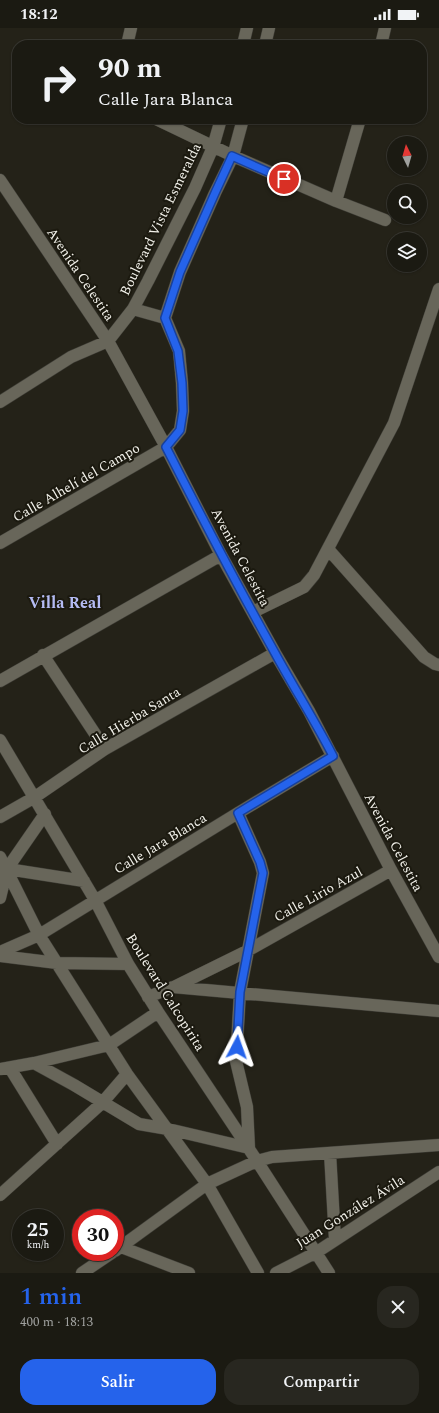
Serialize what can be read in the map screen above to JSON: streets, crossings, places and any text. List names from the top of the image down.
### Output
{
  "streets": {
    "street": [
      "Boulevard Vista Esmeralda",
      "Avenida Celestita",
      "Calle Alhelí del Campo",
      "Calle Hierba Santa",
      "Calle Jara Blanca",
      "Calle Lirio Azul",
      "Boulevard Calcopirita",
      "Juan González Ávila"
    ]
  },
  "crossings": [
    ["Boulevard Vista Esmeralda", "Avenida Celestita"],
    ["Avenida Celestita", "Calle Alhelí del Campo"],
    ["Avenida Celestita", "Calle Hierba Santa"],
    ["Avenida Celestita", "Calle Jara Blanca"],
    ["Avenida Celestita", "Calle Lirio Azul"],
    ["Calle Hierba Santa", "Boulevard Calcopirita"],
    ["Calle Jara Blanca", "Boulevard Calcopirita"],
    ["Calle Lirio Azul", "Boulevard Calcopirita"],
    ["Boulevard Calcopirita", "Juan González Ávila"]
  ],
  "districts": ["Villa Real"],
  "north": "top",
  "page": {
    "status": "18:12",
    "turn": ["90 m", "Calle Jara Blanca"],
    "speed": "25 km/h",
    "limit": "30",
    "heading": ["1 min", "400 m · 18:13"],
    "buttons": ["Salir", "Compartir"]
  }
}
